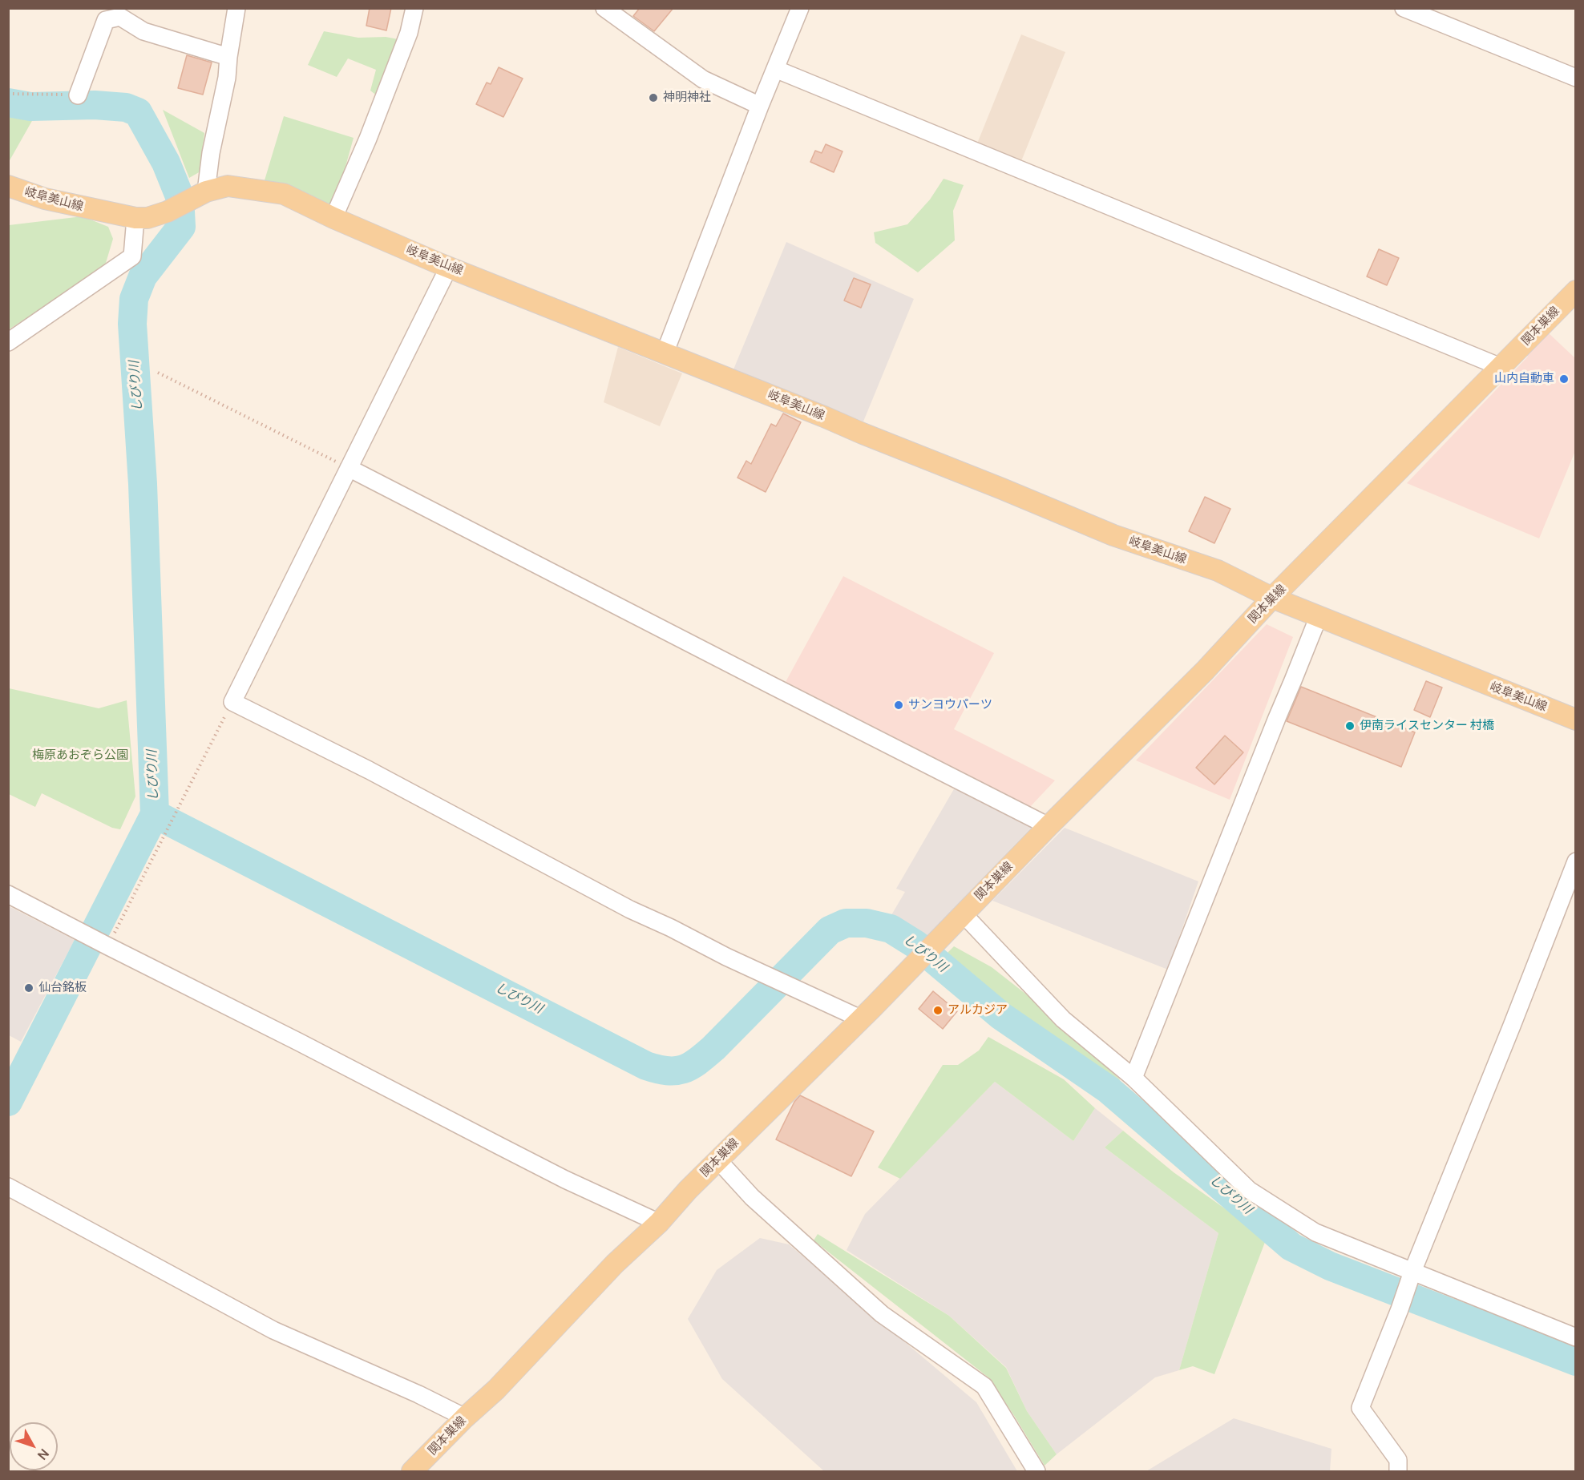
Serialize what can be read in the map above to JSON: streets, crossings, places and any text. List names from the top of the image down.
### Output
{
  "streets": {
    "main road": ["岐阜美山線", "関本巣線"]
  },
  "crossings": [
    ["岐阜美山線", "関本巣線"]
  ],
  "water": ["しびり川"],
  "parks": ["梅原あおぞら公園"],
  "places": [
    "神明神社",
    "山内自動車",
    "サンヨウパーツ",
    "伊南ライスセンター 村橋",
    "仙台銘板",
    "アルカジア"
  ],
  "north": "bottom right"
}
